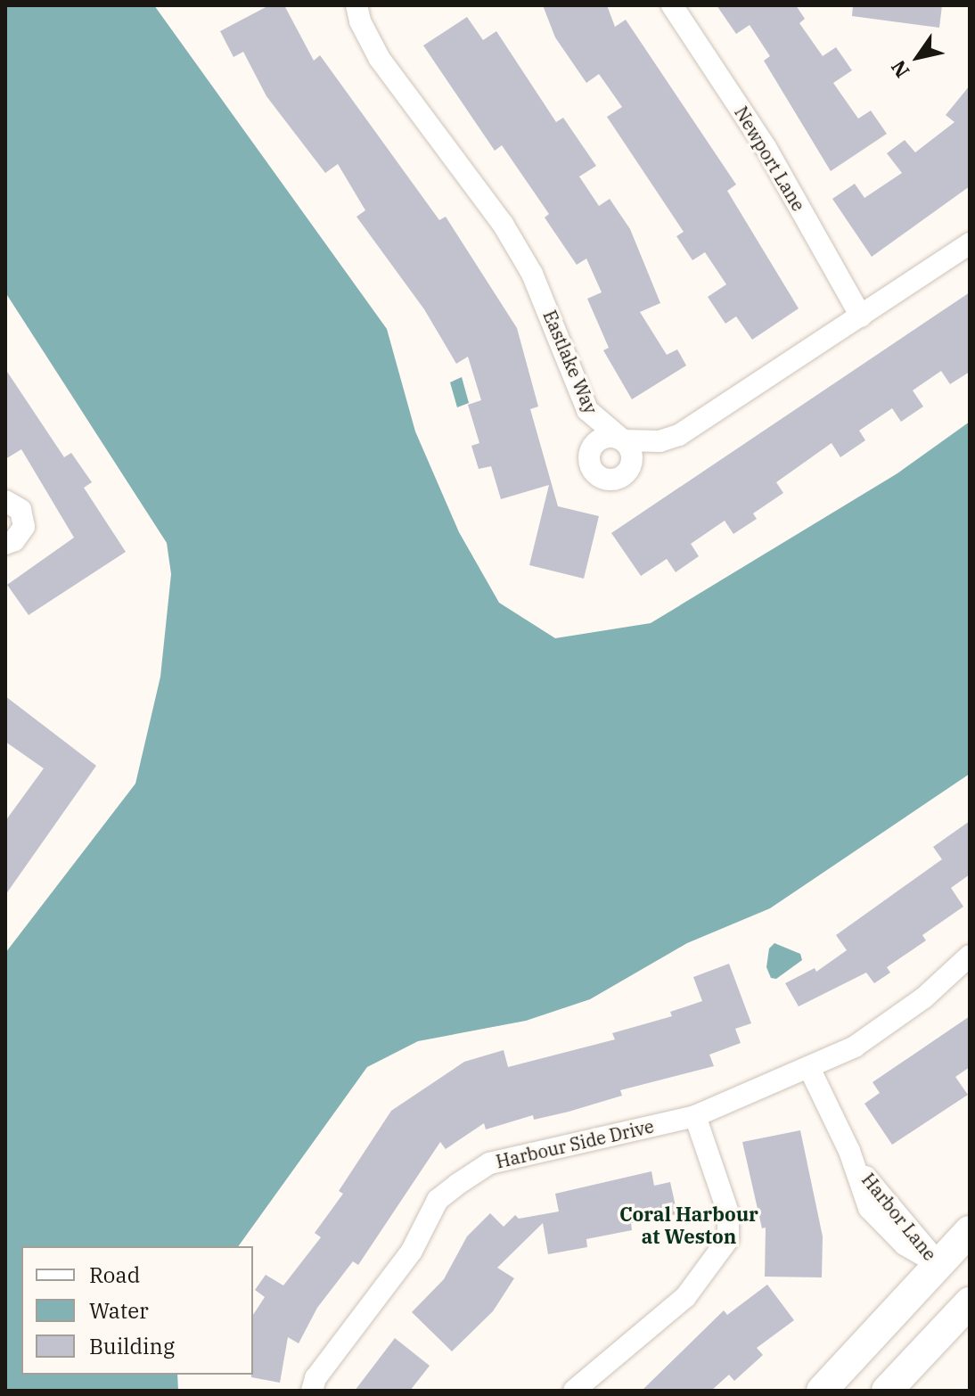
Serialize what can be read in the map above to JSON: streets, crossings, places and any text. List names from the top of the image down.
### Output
{
  "streets": {
    "street": [
      "Newport Lane",
      "Eastlake Way",
      "Harbour Side Drive",
      "Harbor Lane"
    ]
  },
  "crossings": [
    ["Newport Lane", "Eastlake Way"],
    ["Harbour Side Drive", "Harbor Lane"]
  ],
  "districts": ["Coral Harbour at Weston"],
  "legend": ["Road", "Water", "Building"],
  "north": "bottom left"
}
